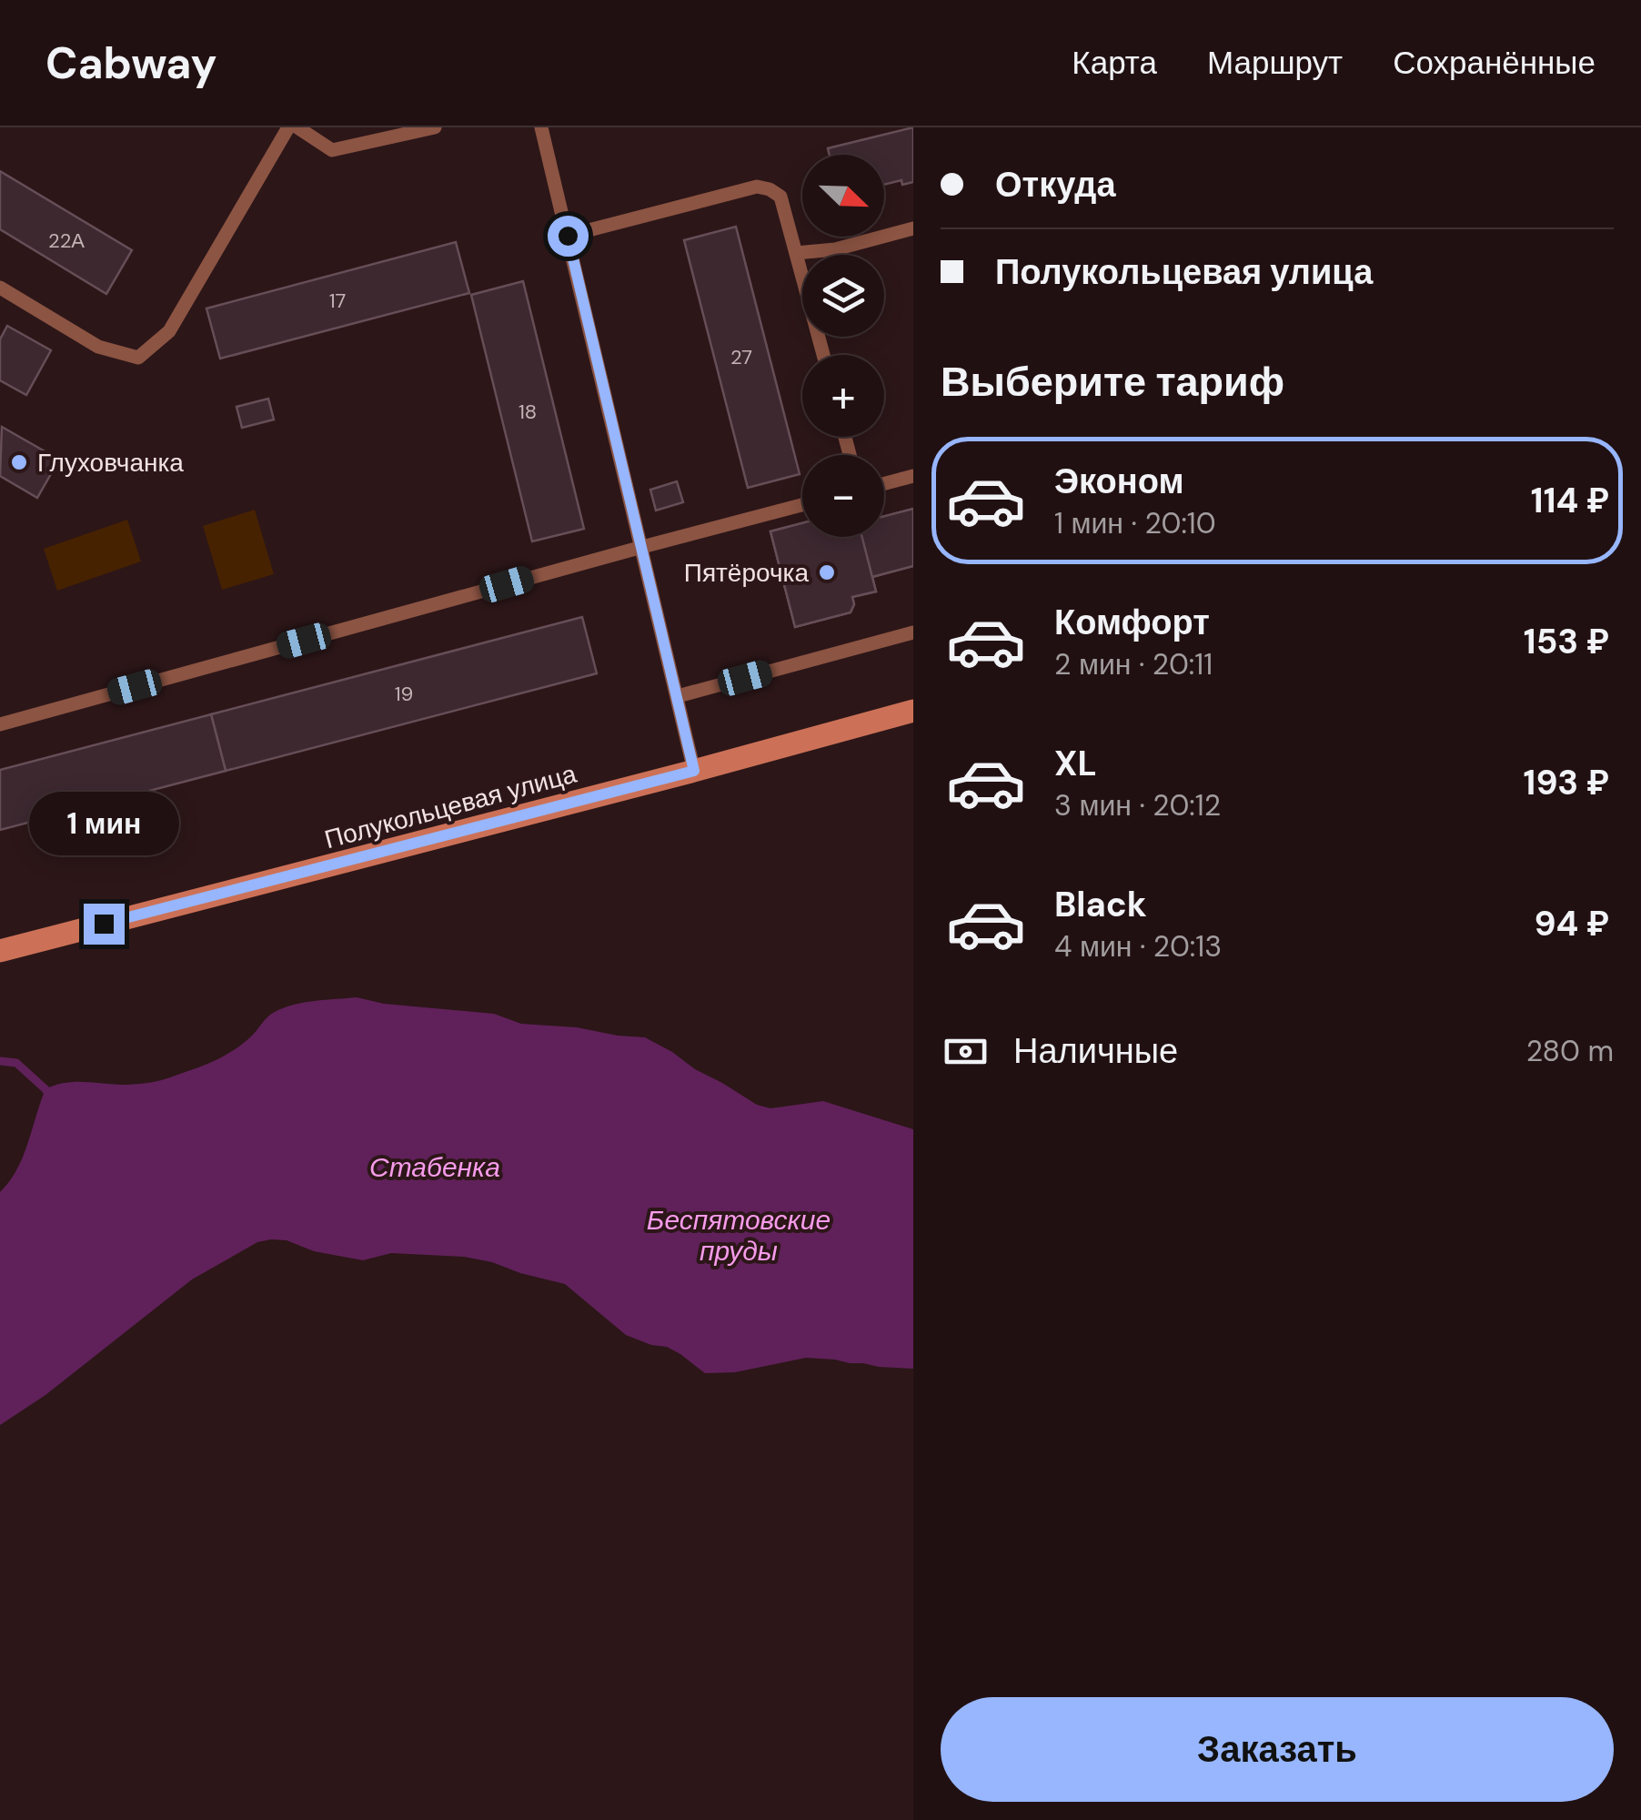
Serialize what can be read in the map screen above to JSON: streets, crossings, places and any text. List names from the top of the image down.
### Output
{
  "streets": {
    "main road": ["Полукольцевая улица"]
  },
  "water": ["Стабенка", "Беспятовские пруды"],
  "places": ["Глуховчанка", "Пятёрочка"],
  "house_numbers": [
    "22А",
    "17",
    "27",
    "18",
    "19"
  ],
  "north": "bottom right",
  "page": {
    "header": "Cabway",
    "nav": ["Карта", "Маршрут", "Сохранённые"],
    "banner": ["Откуда", "Полукольцевая улица"],
    "map_buttons": ["+", "−"],
    "heading": "Выберите тариф",
    "list": [
      {
        "name": "Эконом",
        "note": "1 мин · 20:10",
        "value": "114 ₽"
      },
      {
        "name": "Комфорт",
        "note": "2 мин · 20:11",
        "value": "153 ₽"
      },
      {
        "name": "XL",
        "note": "3 мин · 20:12",
        "value": "193 ₽"
      },
      {
        "name": "Black",
        "note": "4 мин · 20:13",
        "value": "94 ₽"
      }
    ],
    "bubble": "1 мин",
    "pay": ["Наличные", "280 m"],
    "buttons": "Заказать"
  }
}
